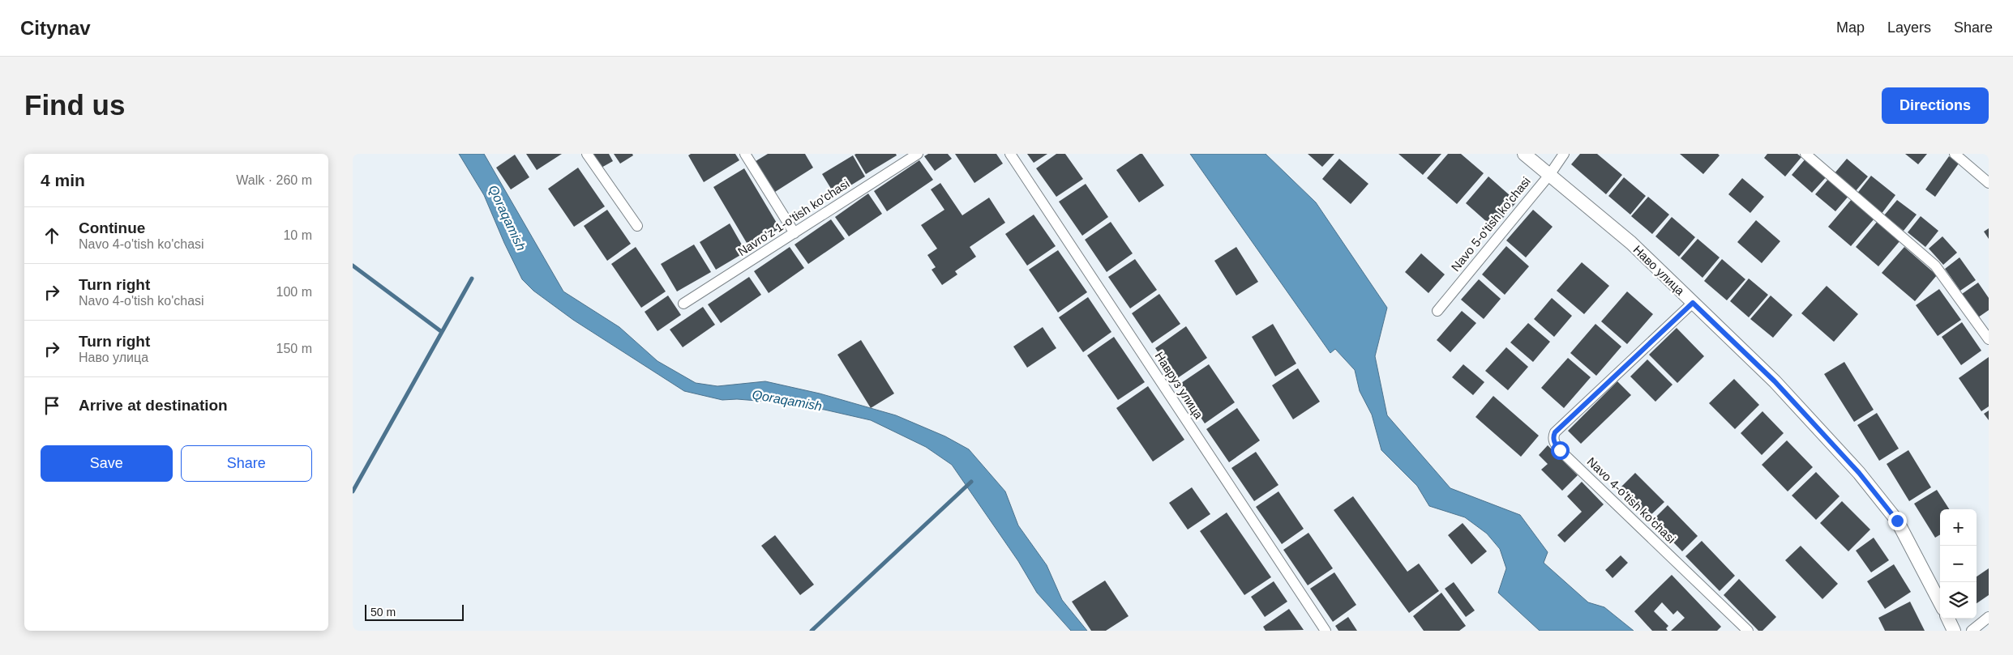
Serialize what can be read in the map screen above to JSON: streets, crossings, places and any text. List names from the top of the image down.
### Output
{
  "streets": {
    "street": [
      "Navro'z 1-o'tish ko'chasi",
      "Navo 5-o'tish ko'chasi",
      "Наво улица",
      "Навруз улица",
      "Navo 4-o'tish ko'chasi"
    ]
  },
  "crossings": [
    ["Navo 5-o'tish ko'chasi", "Наво улица"],
    ["Наво улица", "Navo 4-o'tish ko'chasi"]
  ],
  "water": ["Qoraqamish"],
  "scale_bar": "50 m",
  "page": {
    "header": "Citynav",
    "nav": ["Map", "Layers", "Share"],
    "buttons": [
      "Directions",
      ["Save", "Share"]
    ],
    "title": "Find us",
    "heading": ["4 min", "Walk · 260 m"],
    "list": [
      ["Continue", "Navo 4-o'tish ko'chasi", "10 m"],
      ["Turn right", "Navo 4-o'tish ko'chasi", "100 m"],
      ["Turn right", "Наво улица", "150 m"],
      "Arrive at destination"
    ],
    "map_buttons": ["+", "−"],
    "scale": "50 m"
  }
}
